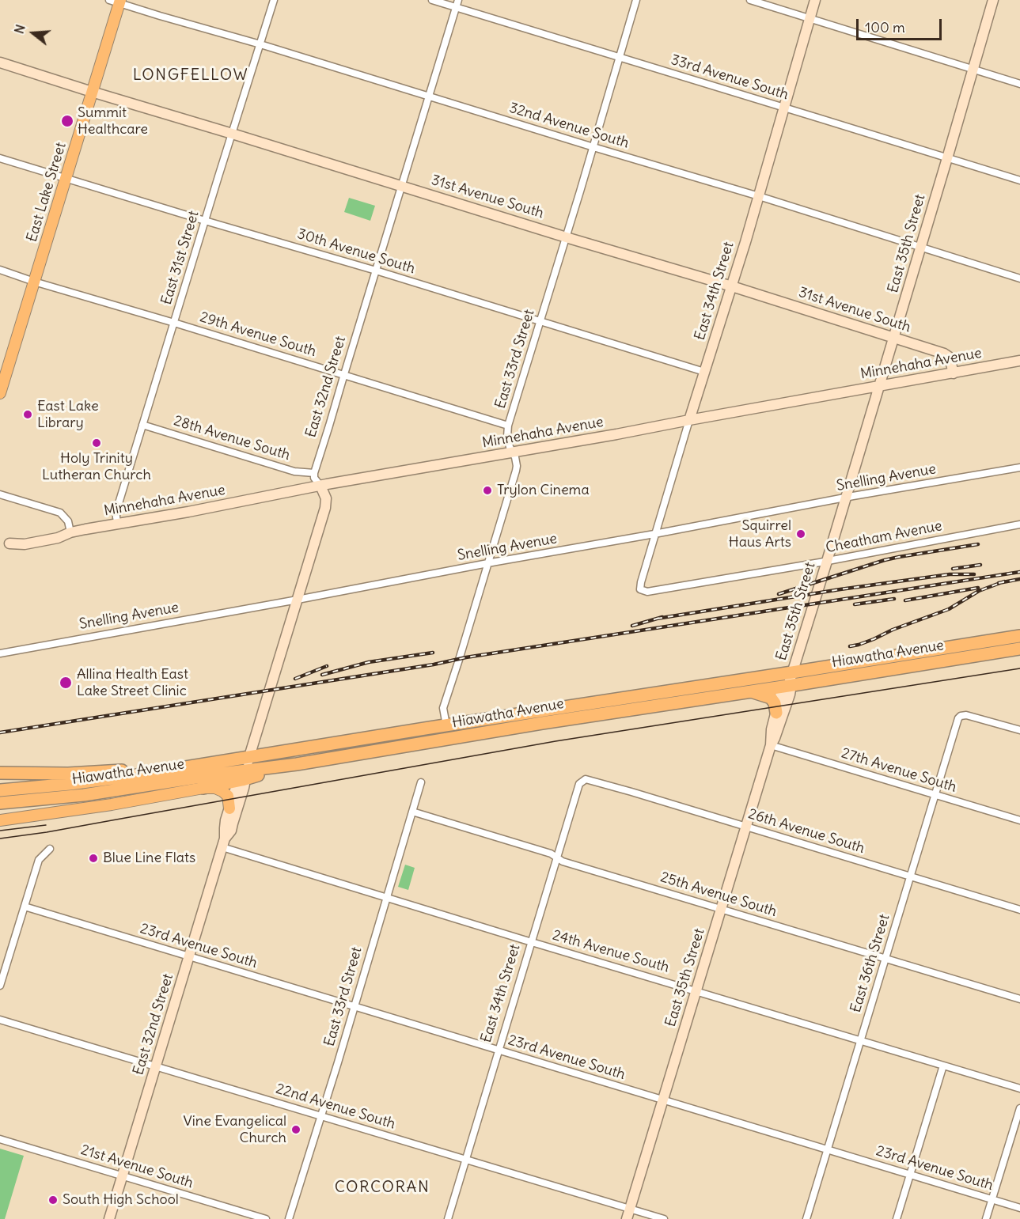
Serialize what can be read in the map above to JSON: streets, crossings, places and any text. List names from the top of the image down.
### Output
{
  "streets": {
    "highway": ["Hiawatha Avenue"],
    "main road": ["East Lake Street"],
    "street": [
      "33rd Avenue South",
      "32nd Avenue South",
      "31st Avenue South",
      "East 35th Street",
      "30th Avenue South",
      "East 31st Street",
      "East 34th Street",
      "29th Avenue South",
      "East 33rd Street",
      "Minnehaha Avenue",
      "East 32nd Street",
      "28th Avenue South",
      "Snelling Avenue",
      "Cheatham Avenue",
      "27th Avenue South",
      "26th Avenue South",
      "25th Avenue South",
      "23rd Avenue South",
      "24th Avenue South",
      "East 36th Street",
      "22nd Avenue South",
      "21st Avenue South"
    ]
  },
  "crossings": [
    ["33rd Avenue South", "East 35th Street"],
    ["33rd Avenue South", "East 34th Street"],
    ["33rd Avenue South", "East 33rd Street"],
    ["33rd Avenue South", "East 32nd Street"],
    ["32nd Avenue South", "East Lake Street"],
    ["32nd Avenue South", "East 35th Street"],
    ["32nd Avenue South", "East 31st Street"],
    ["32nd Avenue South", "East 34th Street"],
    ["32nd Avenue South", "East 33rd Street"],
    ["32nd Avenue South", "East 32nd Street"],
    ["East Lake Street", "31st Avenue South"],
    ["East Lake Street", "30th Avenue South"],
    ["East Lake Street", "29th Avenue South"],
    ["31st Avenue South", "East 35th Street"],
    ["31st Avenue South", "East 31st Street"],
    ["31st Avenue South", "East 34th Street"],
    ["31st Avenue South", "East 33rd Street"],
    ["31st Avenue South", "Minnehaha Avenue"],
    ["31st Avenue South", "East 32nd Street"],
    ["East 35th Street", "Minnehaha Avenue"],
    ["East 35th Street", "Snelling Avenue"],
    ["East 35th Street", "Cheatham Avenue"],
    ["East 35th Street", "Hiawatha Avenue"],
    ["East 35th Street", "27th Avenue South"],
    ["East 35th Street", "26th Avenue South"],
    ["East 35th Street", "25th Avenue South"],
    ["East 35th Street", "23rd Avenue South"],
    ["East 35th Street", "24th Avenue South"],
    ["East 35th Street", "22nd Avenue South"],
    ["30th Avenue South", "East 31st Street"],
    ["30th Avenue South", "East 34th Street"],
    ["30th Avenue South", "East 33rd Street"],
    ["30th Avenue South", "East 32nd Street"],
    ["East 31st Street", "29th Avenue South"],
    ["East 31st Street", "Minnehaha Avenue"],
    ["East 31st Street", "28th Avenue South"],
    ["East 34th Street", "Minnehaha Avenue"],
    ["East 34th Street", "Snelling Avenue"],
    ["East 34th Street", "Cheatham Avenue"],
    ["East 34th Street", "26th Avenue South"],
    ["East 34th Street", "25th Avenue South"],
    ["East 34th Street", "23rd Avenue South"],
    ["East 34th Street", "24th Avenue South"],
    ["East 34th Street", "22nd Avenue South"],
    ["29th Avenue South", "East 33rd Street"],
    ["29th Avenue South", "East 32nd Street"],
    ["East 33rd Street", "Minnehaha Avenue"],
    ["East 33rd Street", "Snelling Avenue"],
    ["East 33rd Street", "Hiawatha Avenue"],
    ["East 33rd Street", "25th Avenue South"],
    ["East 33rd Street", "23rd Avenue South"],
    ["East 33rd Street", "24th Avenue South"],
    ["East 33rd Street", "22nd Avenue South"],
    ["Minnehaha Avenue", "East 32nd Street"],
    ["East 32nd Street", "28th Avenue South"],
    ["East 32nd Street", "Snelling Avenue"],
    ["East 32nd Street", "Hiawatha Avenue"],
    ["East 32nd Street", "23rd Avenue South"],
    ["East 32nd Street", "24th Avenue South"],
    ["East 32nd Street", "22nd Avenue South"],
    ["East 32nd Street", "21st Avenue South"],
    ["27th Avenue South", "East 36th Street"],
    ["26th Avenue South", "East 36th Street"],
    ["25th Avenue South", "East 36th Street"],
    ["23rd Avenue South", "East 36th Street"],
    ["24th Avenue South", "East 36th Street"]
  ],
  "districts": ["LONGFELLOW", "CORCORAN"],
  "places": [
    "Summit Healthcare",
    "East Lake Library",
    "Holy Trinity Lutheran Church",
    "Trylon Cinema",
    "Squirrel Haus Arts",
    "Allina Health East Lake Street Clinic",
    "Blue Line Flats",
    "Vine Evangelical Church",
    "South High School"
  ],
  "scale_bar": "100 m",
  "north": "left"
}
